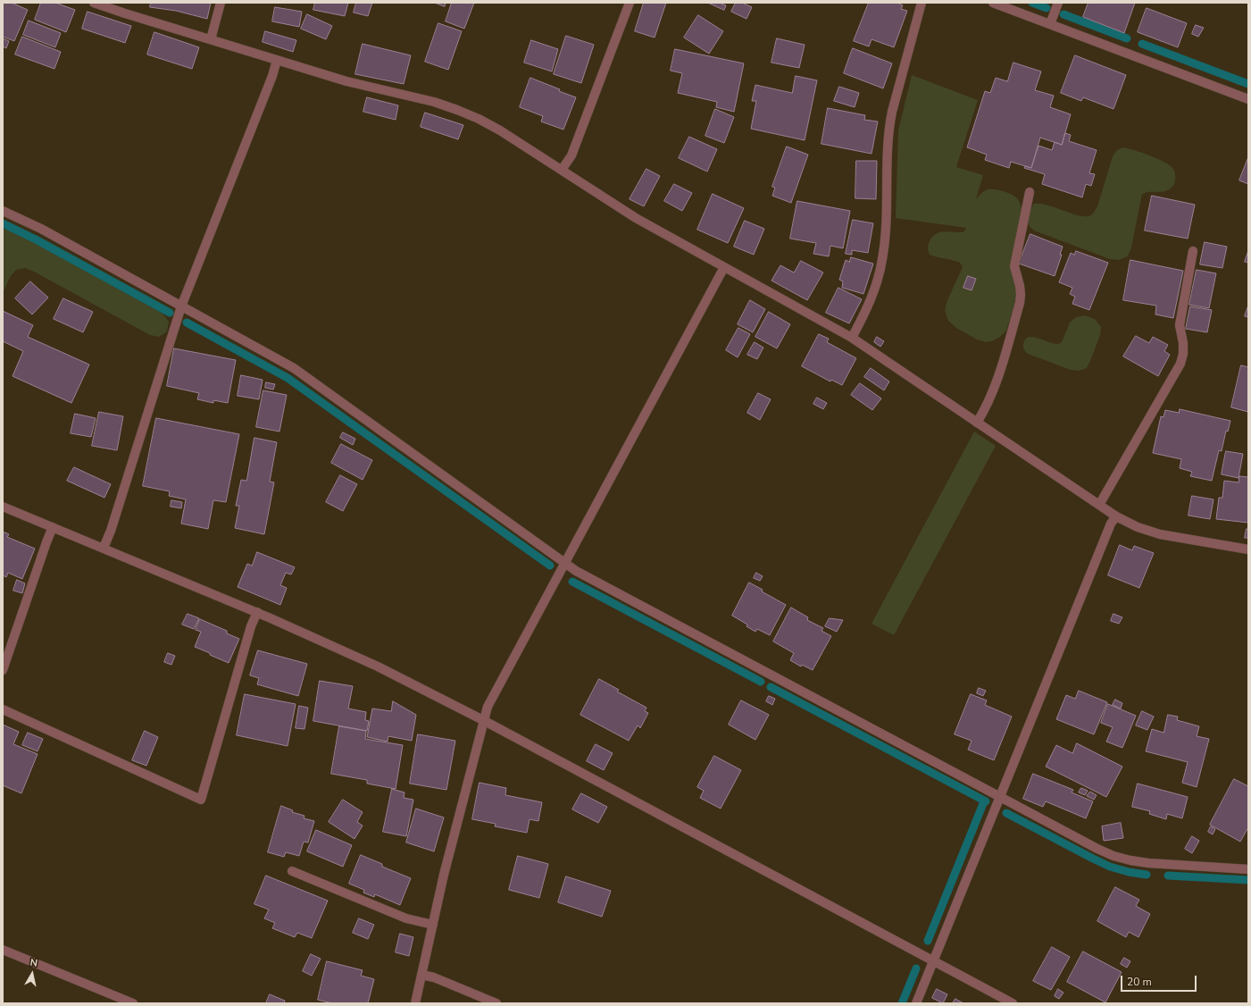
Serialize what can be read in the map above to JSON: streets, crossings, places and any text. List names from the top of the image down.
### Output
{
  "scale_bar": "20 m",
  "north": "top"
}
